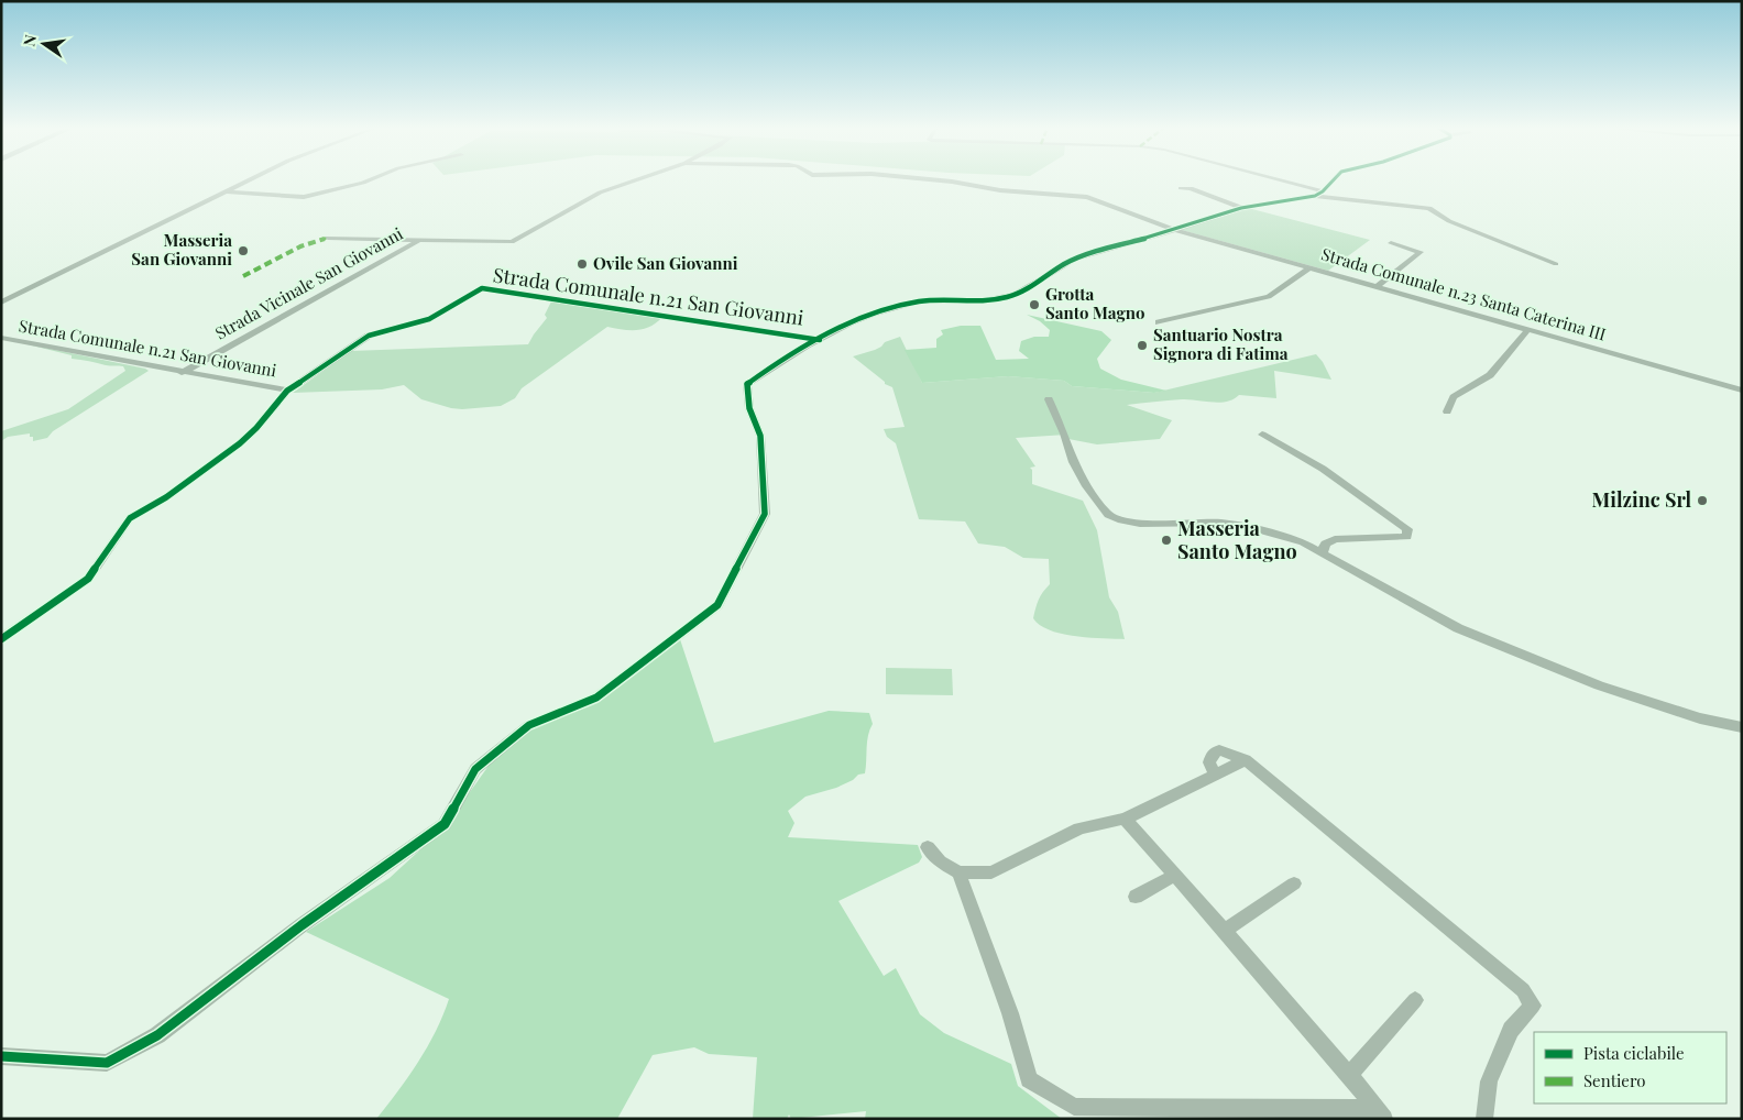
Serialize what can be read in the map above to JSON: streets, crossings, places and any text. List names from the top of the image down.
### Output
{
  "streets": {
    "street": ["Strada Vicinale San Giovanni", "Strada Comunale n.23 Santa Caterina III", "Strada Comunale n.21 San Giovanni"]
  },
  "crossings": [
    ["Strada Vicinale San Giovanni", "Strada Comunale n.21 San Giovanni"]
  ],
  "places": [
    "Masseria San Giovanni",
    "Ovile San Giovanni",
    "Grotta Santo Magno",
    "Santuario Nostra Signora di Fatima",
    "Milzinc Srl",
    "Masseria Santo Magno"
  ],
  "legend": ["Pista ciclabile", "Sentiero"],
  "north": "left"
}
